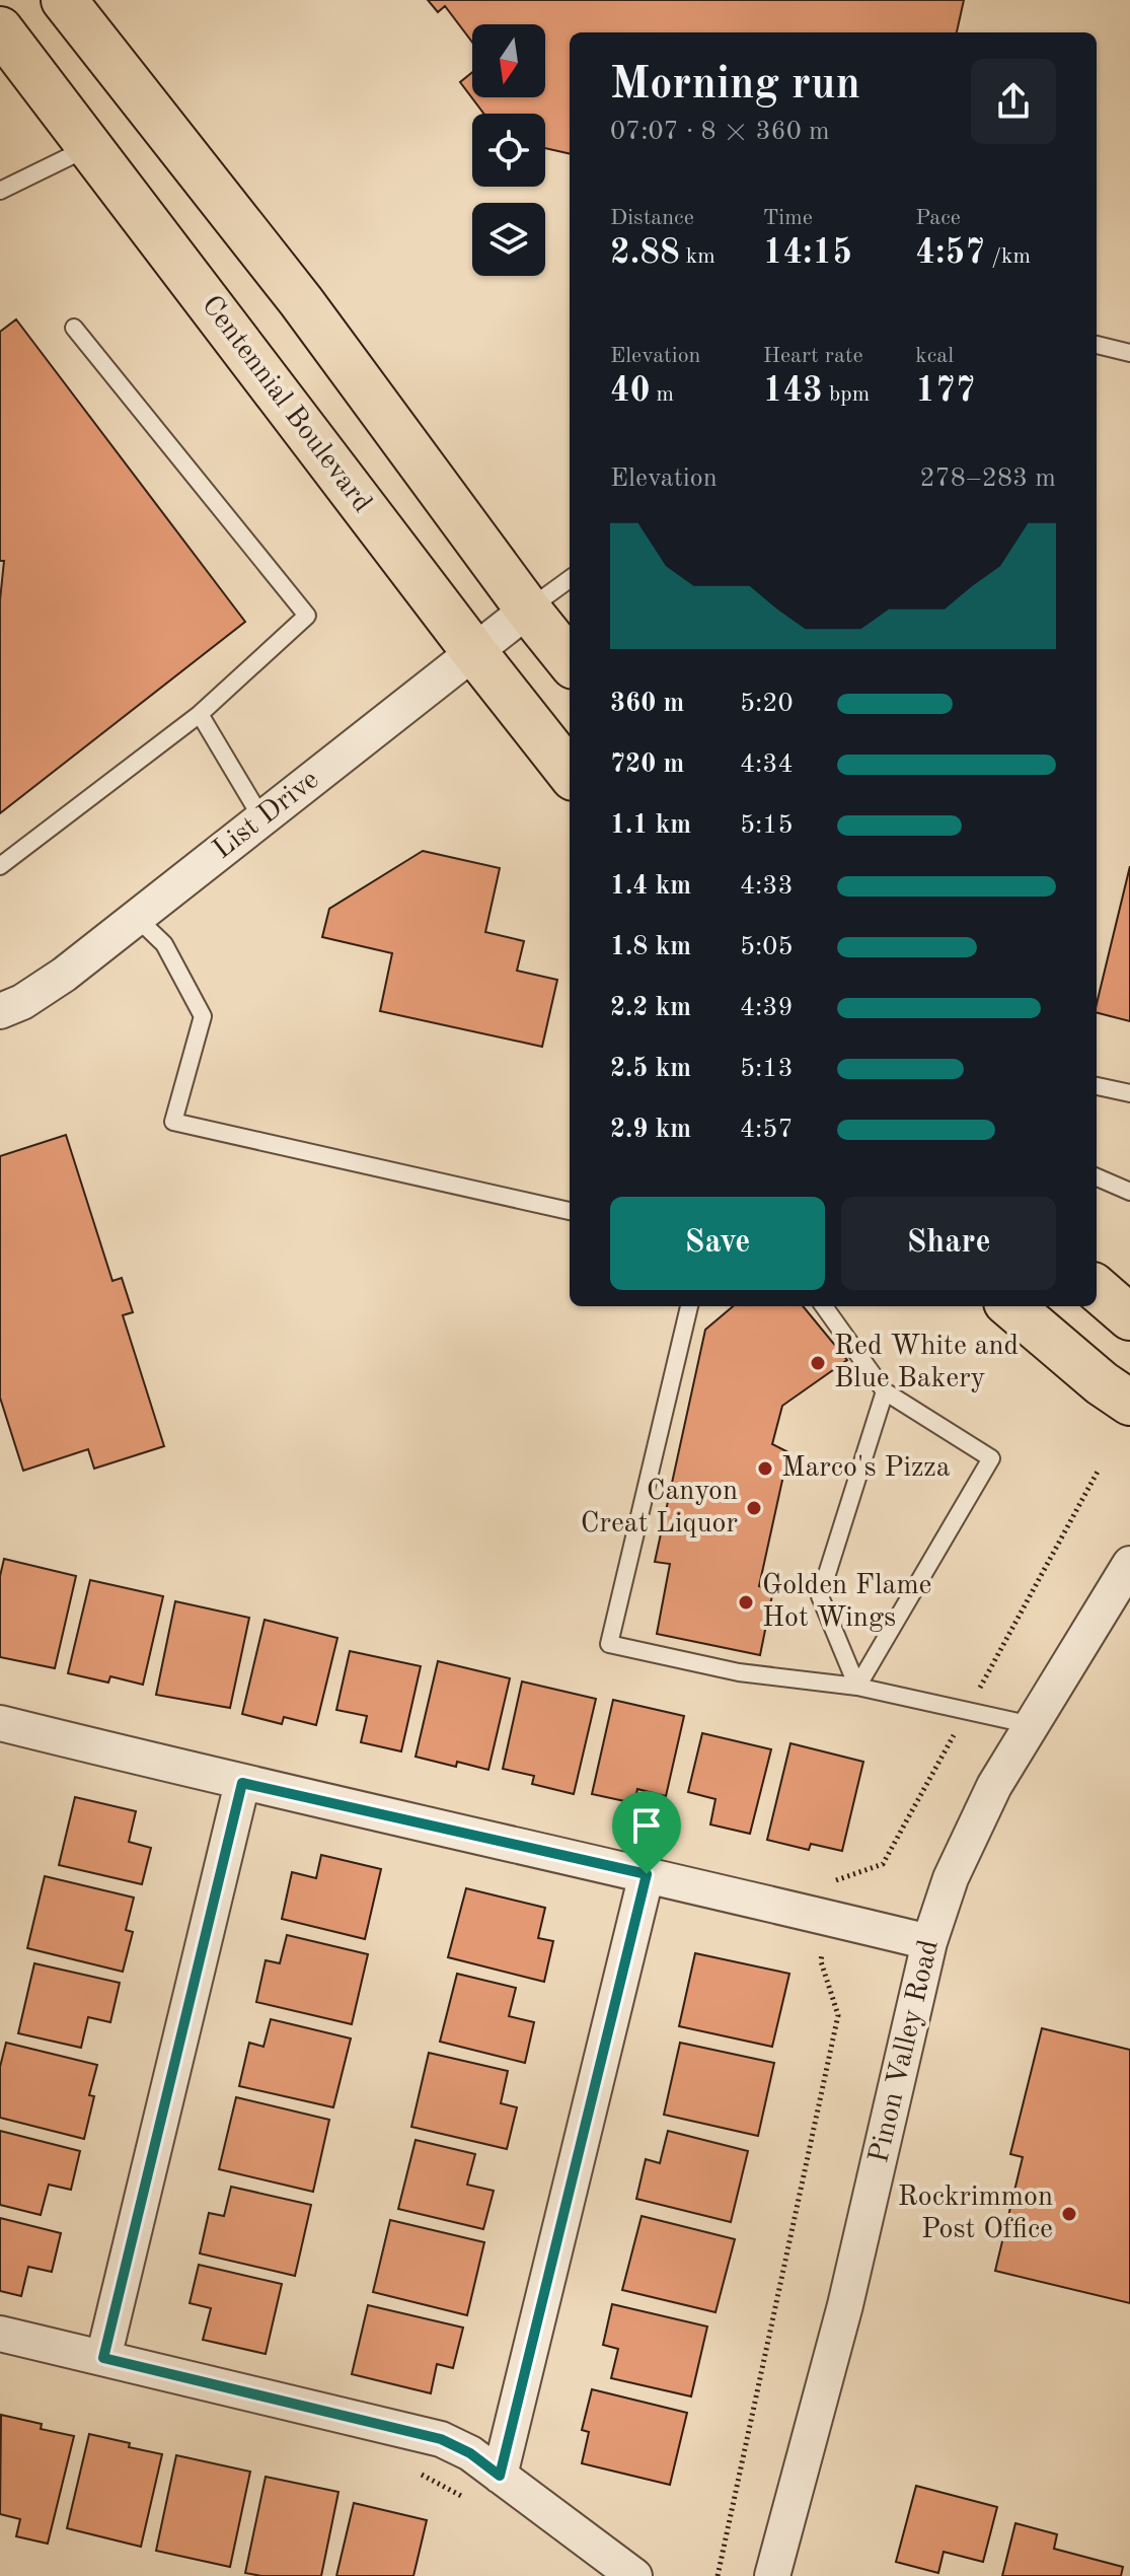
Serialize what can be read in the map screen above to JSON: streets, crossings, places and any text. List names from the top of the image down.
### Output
{
  "streets": {
    "main road": ["Centennial Boulevard"],
    "street": ["List Drive", "Pinon Valley Road"]
  },
  "crossings": [
    ["Centennial Boulevard", "List Drive"]
  ],
  "places": [
    "Red White and Blue Bakery",
    "Marco's Pizza",
    "Canyon Creat Liquor",
    "Golden Flame Hot Wings",
    "Rockrimmon Post Office"
  ],
  "north": "bottom",
  "page": {
    "heading": ["Morning run", "07:07 · 8 × 360 m"],
    "stats": [
      ["Distance", "2.88 km"],
      ["Time", "14:15"],
      ["Pace", "4:57 /km"],
      ["Elevation", "40 m"],
      ["Heart rate", "143 bpm"],
      ["kcal", "177"]
    ],
    "chart": ["Elevation", "278–283 m"],
    "list": [
      {
        "name": "360 m",
        "note": "5:20"
      },
      {
        "name": "720 m",
        "note": "4:34"
      },
      {
        "name": "1.1 km",
        "note": "5:15"
      },
      {
        "name": "1.4 km",
        "note": "4:33"
      },
      {
        "name": "1.8 km",
        "note": "5:05"
      },
      {
        "name": "2.2 km",
        "note": "4:39"
      },
      {
        "name": "2.5 km",
        "note": "5:13"
      },
      {
        "name": "2.9 km",
        "note": "4:57"
      }
    ],
    "buttons": ["Save", "Share"]
  }
}
